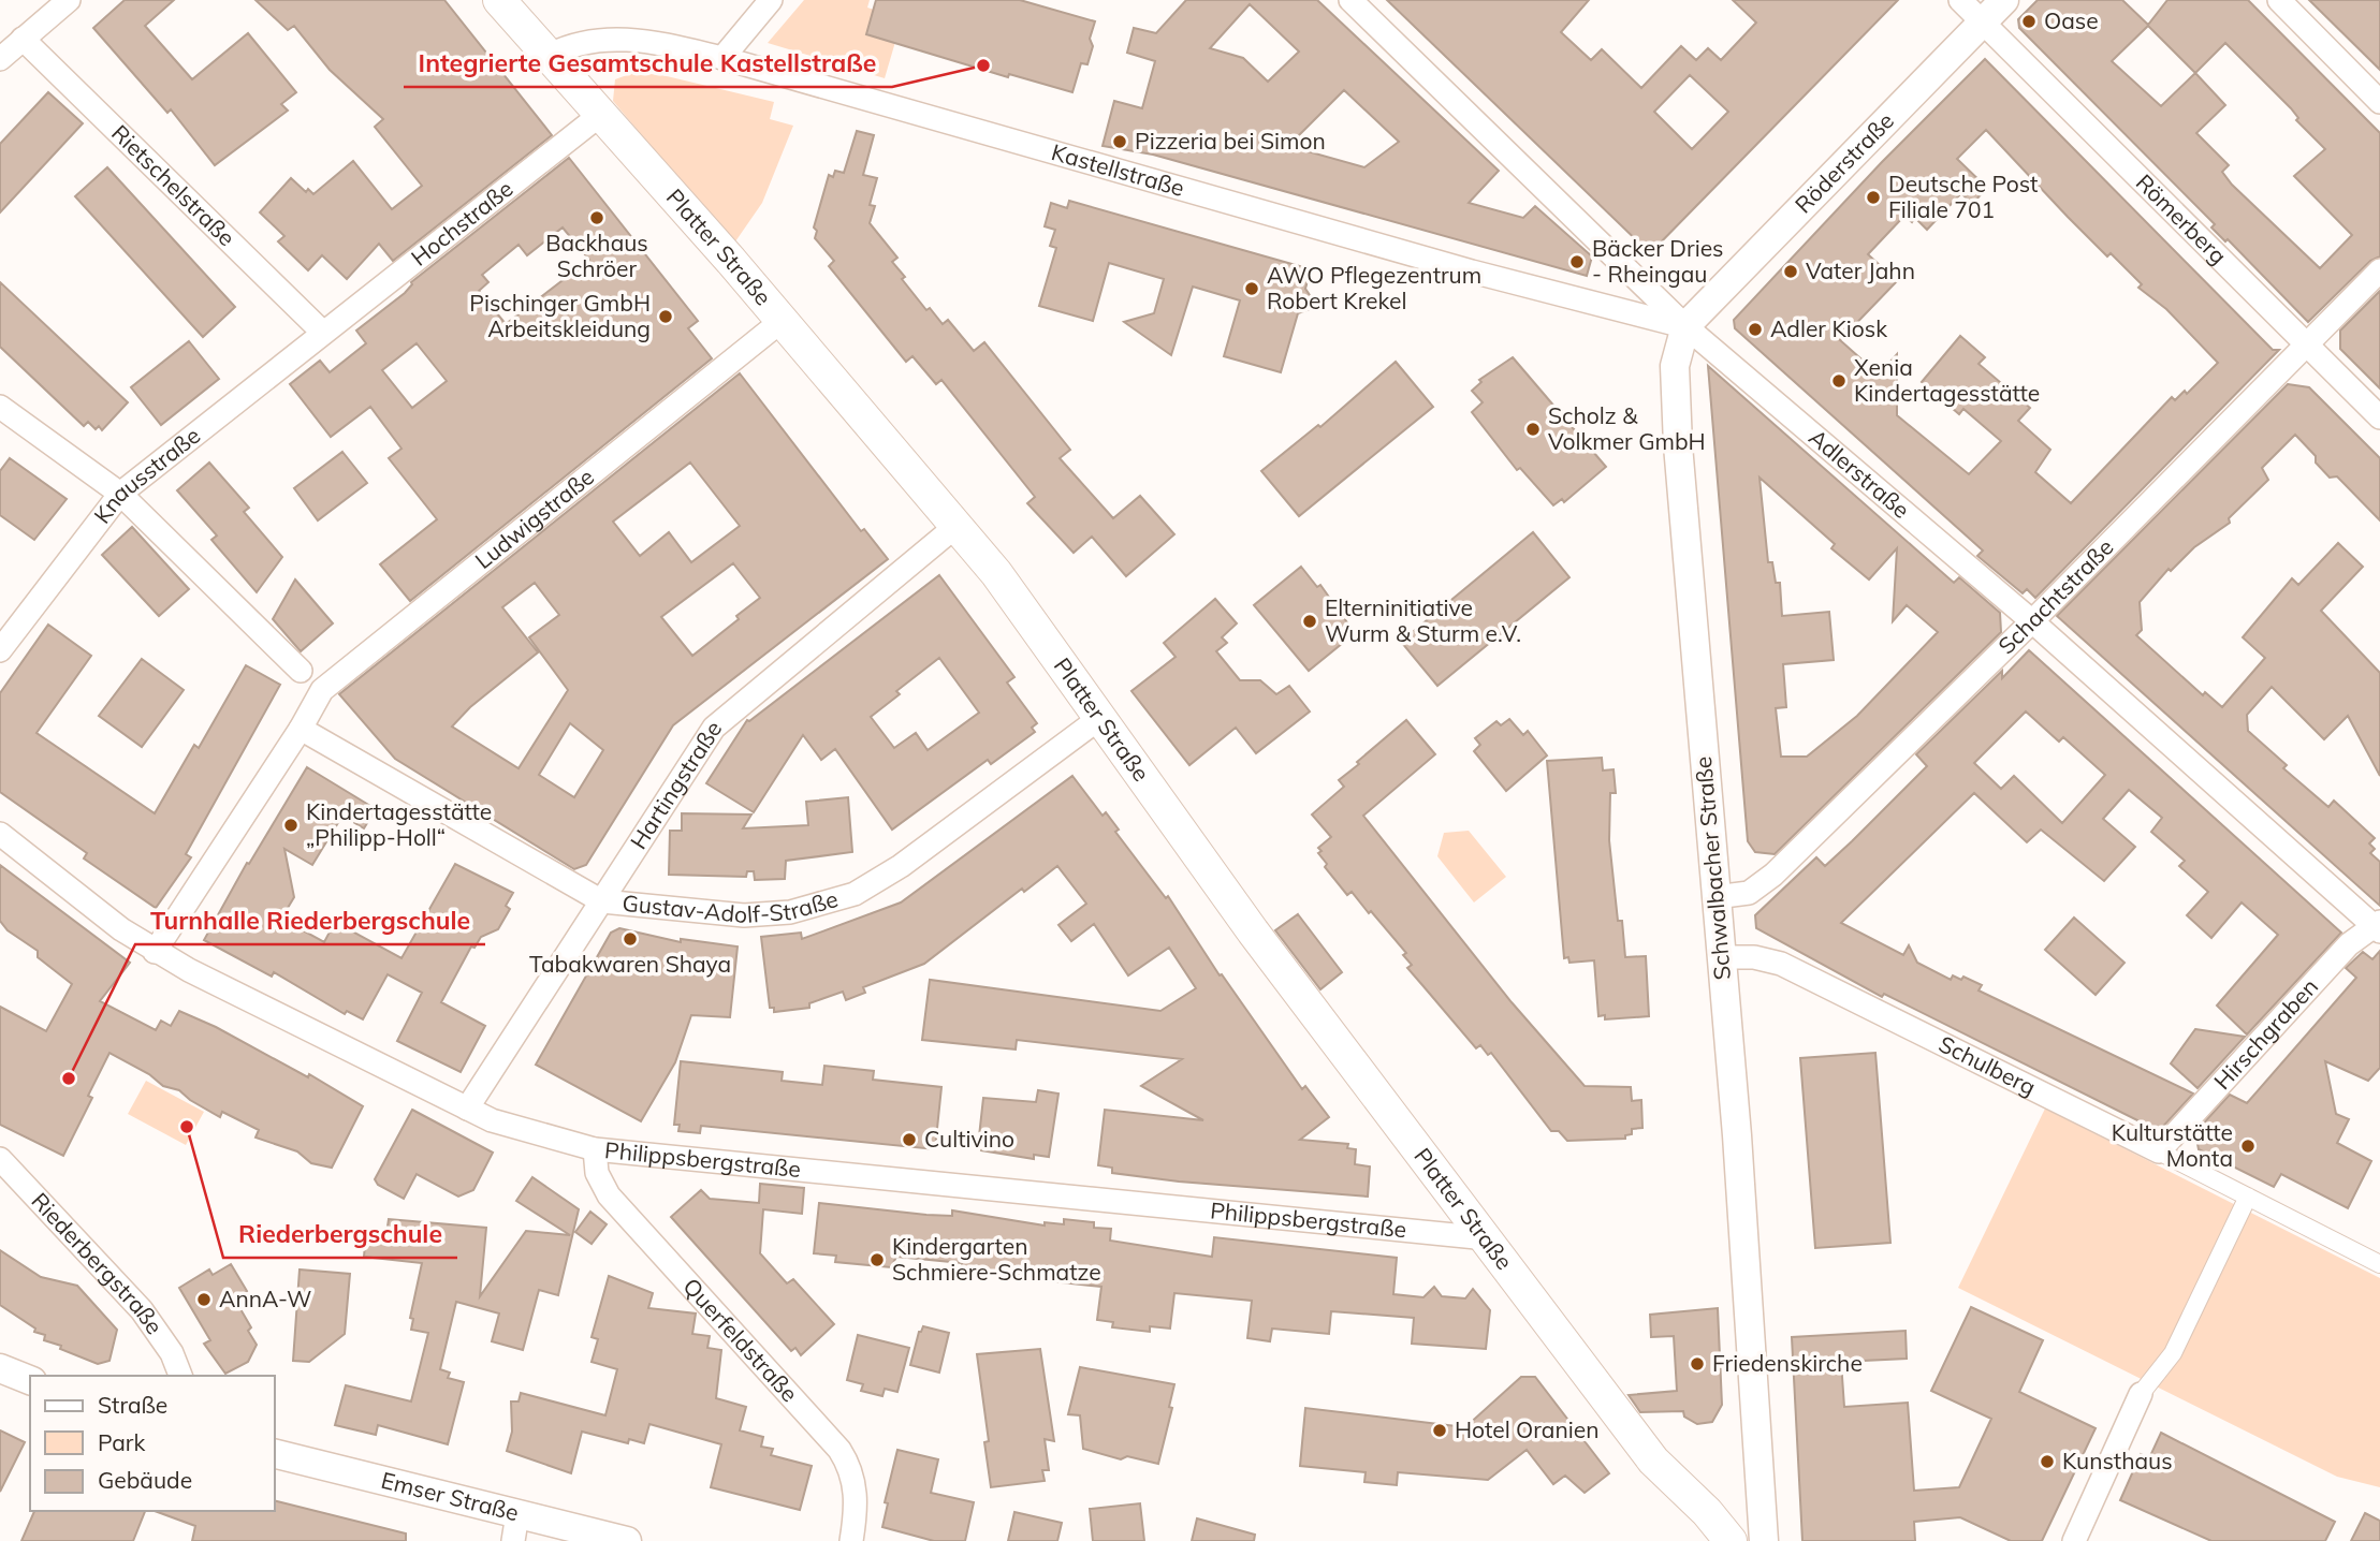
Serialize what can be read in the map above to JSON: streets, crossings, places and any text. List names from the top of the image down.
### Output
{
  "streets": {
    "main road": ["Platter Straße"],
    "street": [
      "Röderstraße",
      "Kastellstraße",
      "Rietschelstraße",
      "Römerberg",
      "Hochstraße",
      "Adlerstraße",
      "Knausstraße",
      "Ludwigstraße",
      "Schachtstraße",
      "Hartingstraße",
      "Schwalbacher Straße",
      "Gustav-Adolf-Straße",
      "Hirschgraben",
      "Schulberg",
      "Philippsbergstraße",
      "Riederbergstraße",
      "Querfeldstraße",
      "Emser Straße"
    ]
  },
  "crossings": [
    ["Röderstraße", "Kastellstraße"],
    ["Röderstraße", "Römerberg"],
    ["Röderstraße", "Adlerstraße"],
    ["Röderstraße", "Schwalbacher Straße"],
    ["Kastellstraße", "Platter Straße"],
    ["Kastellstraße", "Adlerstraße"],
    ["Kastellstraße", "Schwalbacher Straße"],
    ["Rietschelstraße", "Hochstraße"],
    ["Rietschelstraße", "Knausstraße"],
    ["Römerberg", "Schachtstraße"],
    ["Hochstraße", "Platter Straße"],
    ["Hochstraße", "Knausstraße"],
    ["Platter Straße", "Ludwigstraße"],
    ["Platter Straße", "Hartingstraße"],
    ["Platter Straße", "Gustav-Adolf-Straße"],
    ["Platter Straße", "Philippsbergstraße"],
    ["Adlerstraße", "Schachtstraße"],
    ["Adlerstraße", "Schwalbacher Straße"],
    ["Adlerstraße", "Hirschgraben"],
    ["Ludwigstraße", "Gustav-Adolf-Straße"],
    ["Ludwigstraße", "Philippsbergstraße"],
    ["Schachtstraße", "Schwalbacher Straße"],
    ["Hartingstraße", "Gustav-Adolf-Straße"],
    ["Hartingstraße", "Philippsbergstraße"],
    ["Schwalbacher Straße", "Schulberg"],
    ["Hirschgraben", "Schulberg"],
    ["Philippsbergstraße", "Querfeldstraße"]
  ],
  "places": [
    "Oase",
    "Integrierte Gesamtschule Kastellstraße",
    "Pizzeria bei Simon",
    "Deutsche Post Filiale 701",
    "Backhaus Schröer",
    "Bäcker Dries - Rheingau",
    "Vater Jahn",
    "AWO Pflegezentrum Robert Krekel",
    "Pischinger GmbH Arbeitskleidung",
    "Adler Kiosk",
    "Xenia Kindertagesstätte",
    "Scholz & Volkmer GmbH",
    "Elterninitiative Wurm & Sturm e.V.",
    "Kindertagesstätte „Philipp-Holl“",
    "Tabakwaren Shaya",
    "Turnhalle Riederbergschule",
    "Riederbergschule",
    "Cultivino",
    "Kulturstätte Monta",
    "Kindergarten Schmiere-Schmatze",
    "AnnA-W",
    "Friedenskirche",
    "Hotel Oranien",
    "Kunsthaus"
  ],
  "legend": ["Straße", "Park", "Gebäude"]
}
